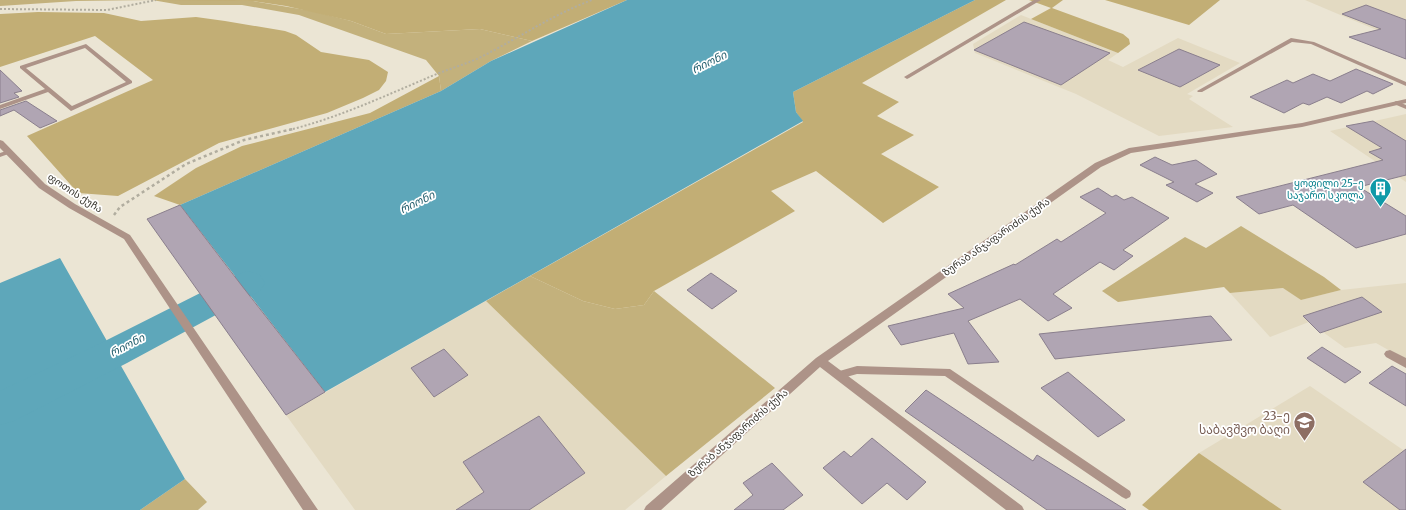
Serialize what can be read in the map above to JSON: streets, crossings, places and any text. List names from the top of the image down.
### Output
{
  "streets": {
    "street": ["ფოთის ქუჩა", "ზურაბ ანჯაფარიძის ქუჩა"]
  },
  "water": ["რიონი"],
  "places": {
    "building": ["ყოფილი 25-ე საჯარო სკოლა"],
    "school or university": ["23-ე საბავშვო ბაღი"]
  }
}
